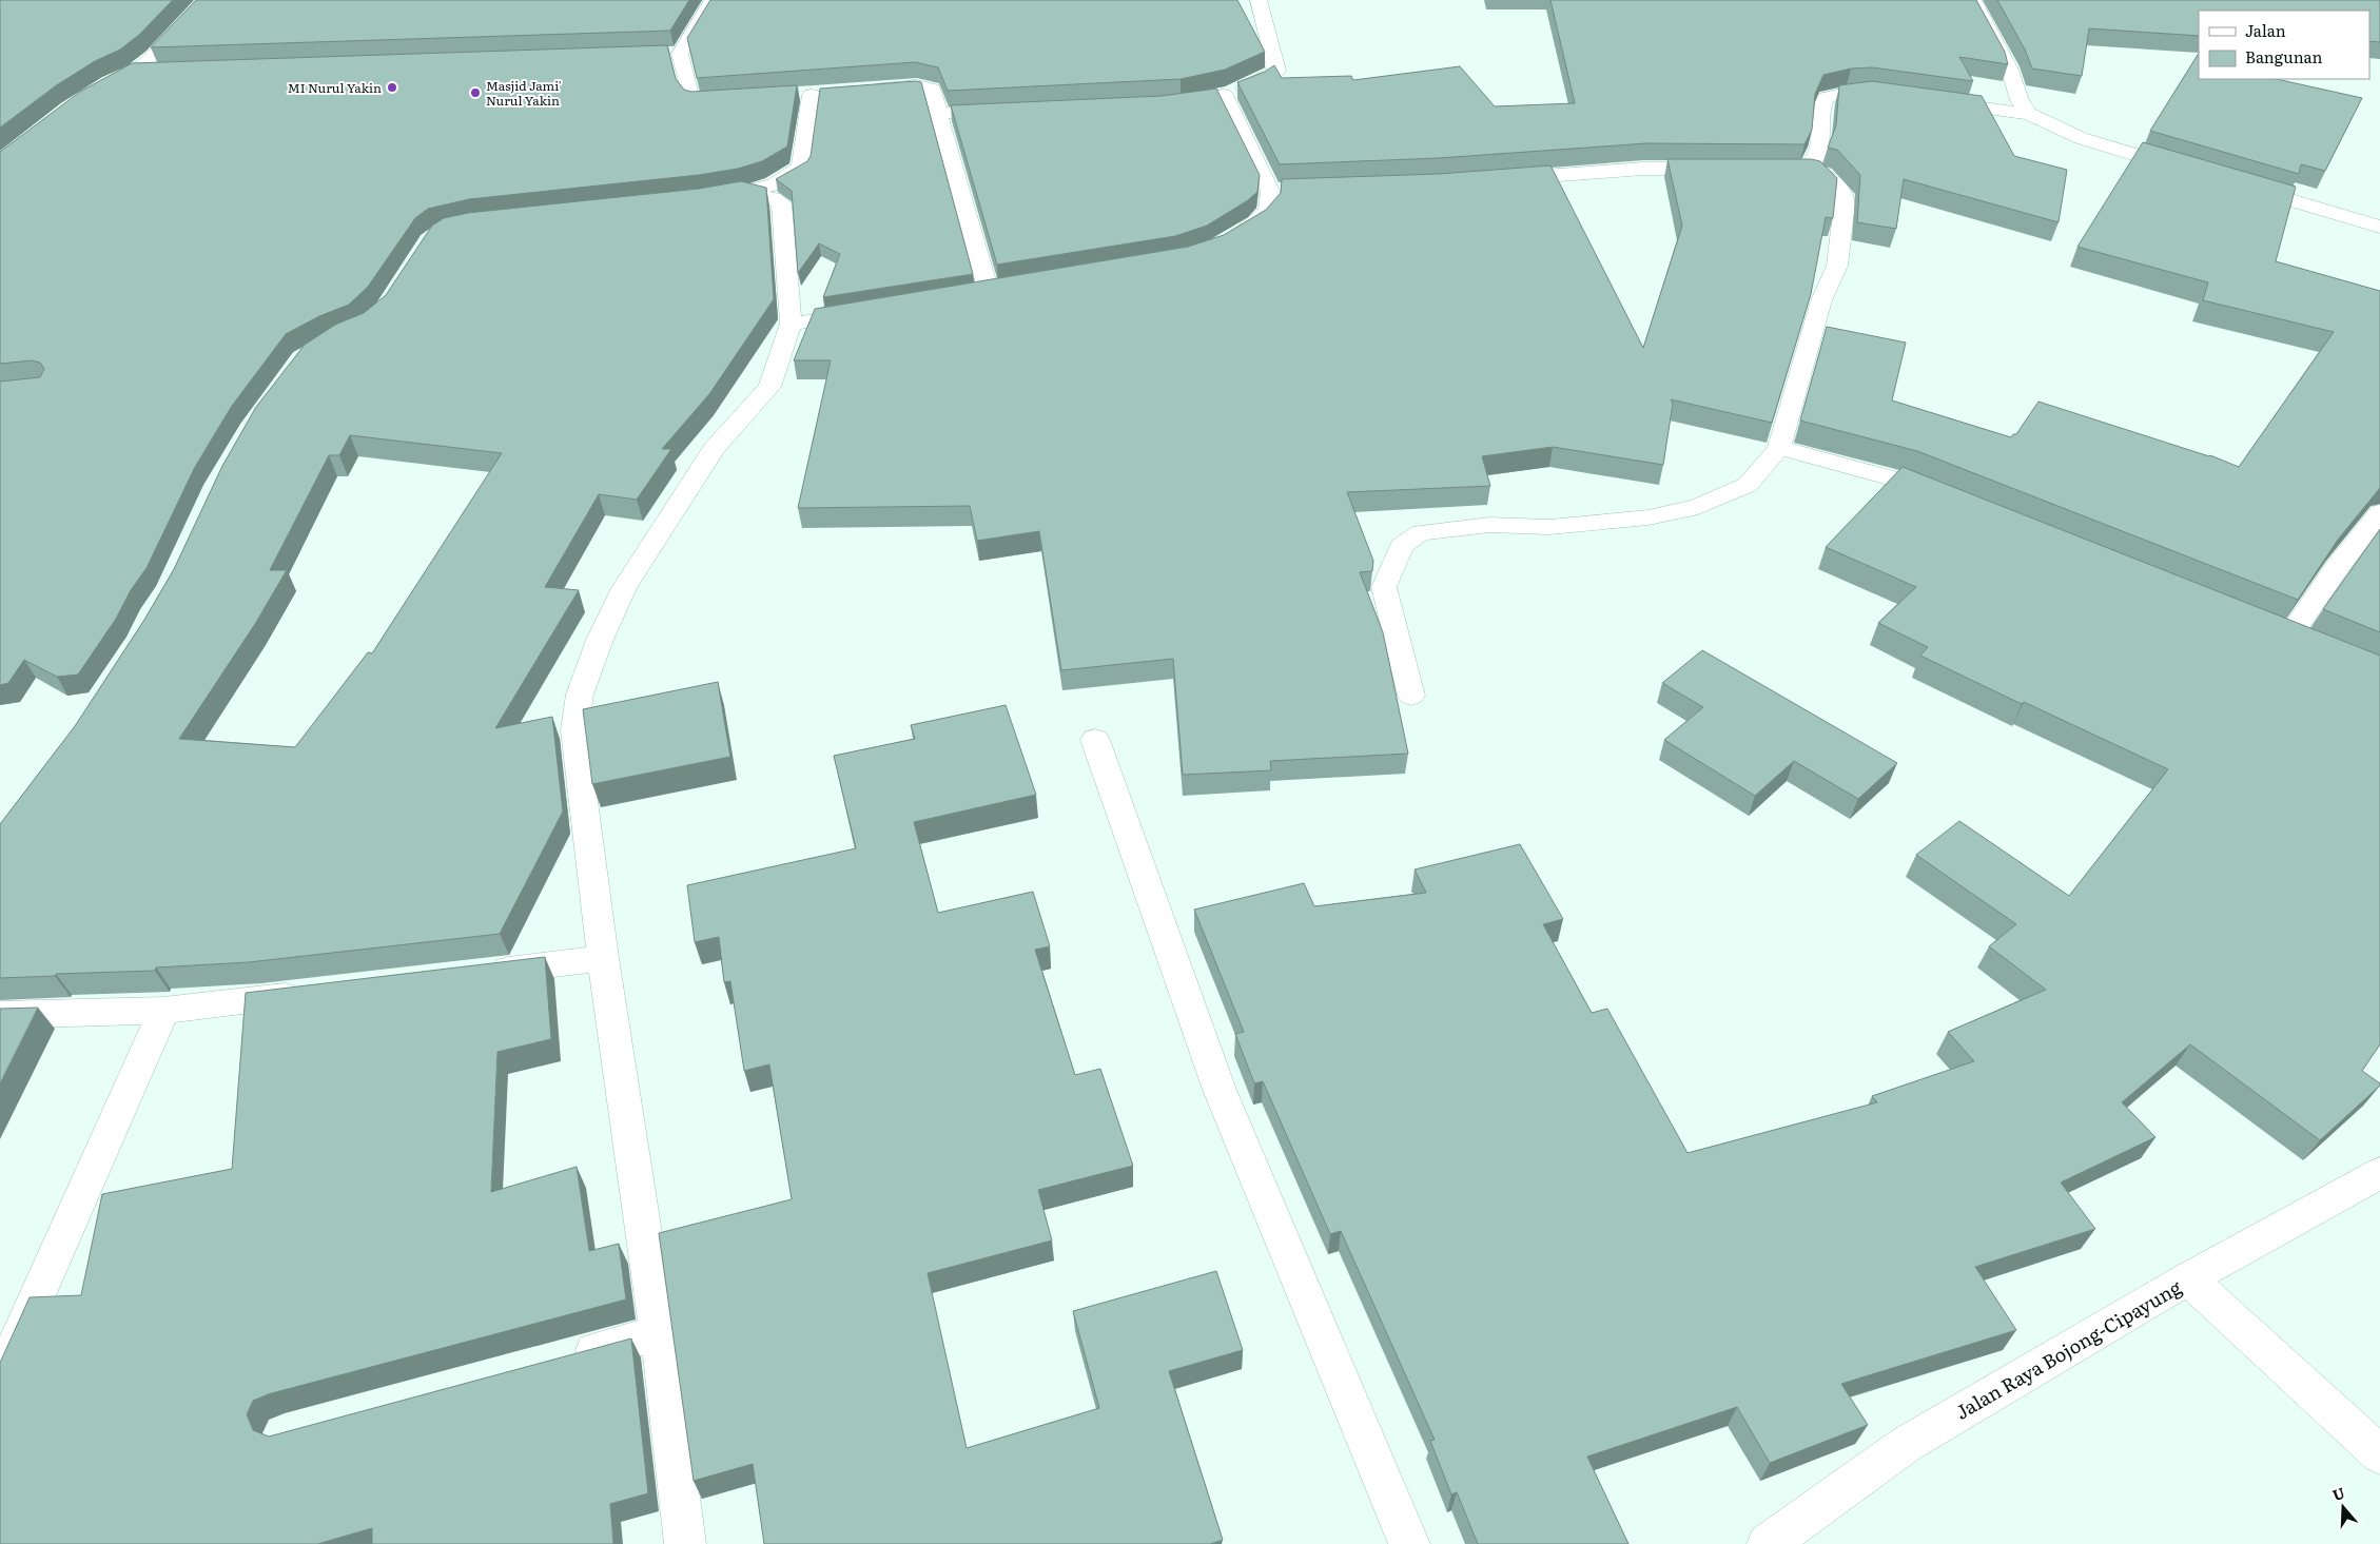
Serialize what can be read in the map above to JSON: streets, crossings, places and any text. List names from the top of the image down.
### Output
{
  "streets": {
    "street": ["Jalan Raya Bojong-Cipayung"]
  },
  "places": ["MI Nurul Yakin", "Masjid Jami' Nurul Yakin"],
  "legend": ["Jalan", "Bangunan"],
  "north": "top"
}
